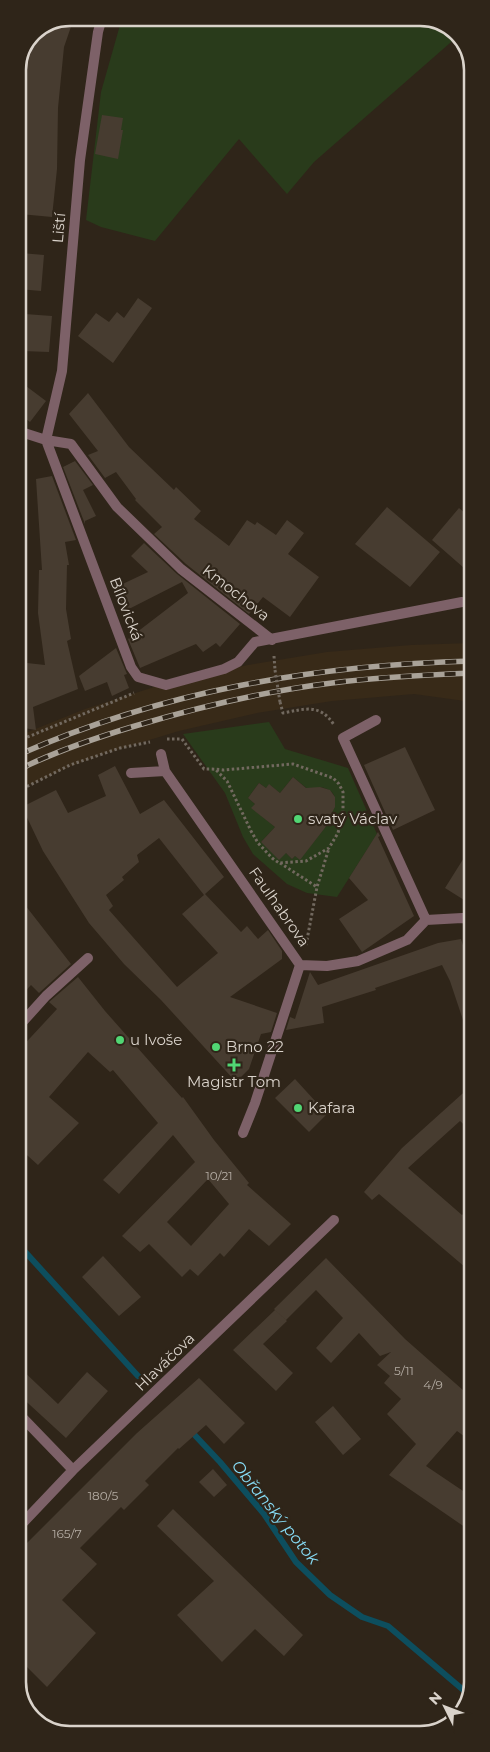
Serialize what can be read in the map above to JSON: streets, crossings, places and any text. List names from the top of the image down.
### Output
{
  "streets": {
    "street": [
      "Liští",
      "Kmochova",
      "Bílovická",
      "Faulhabrova",
      "Hlaváčova"
    ]
  },
  "crossings": [
    ["Liští", "Kmochova"],
    ["Liští", "Bílovická"],
    ["Kmochova", "Bílovická"]
  ],
  "water": ["Obřanský potok"],
  "places": {
    "other": [
      "svatý Václav",
      "u Ivoše",
      "Brno 22",
      "Kafara"
    ],
    "health": ["Magistr Tom"]
  },
  "house_numbers": [
    "10/21",
    "5/11",
    "4/9",
    "180/5",
    "165/7"
  ],
  "north": "top left"
}
